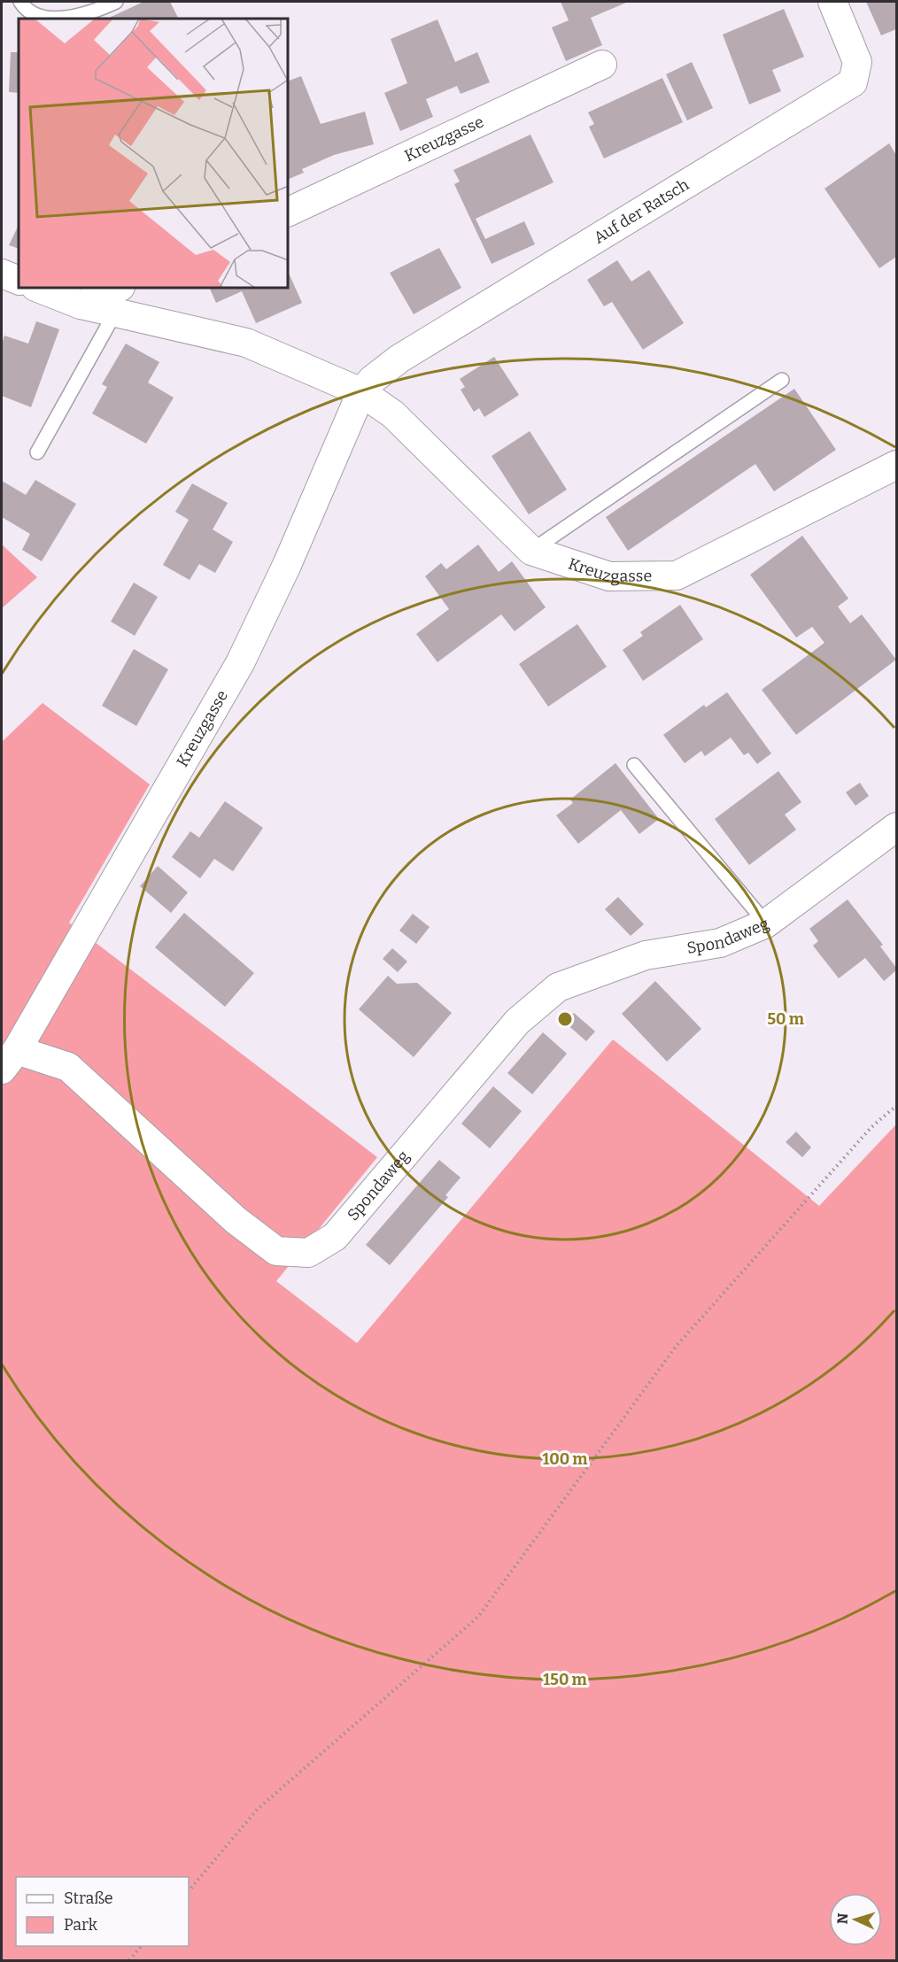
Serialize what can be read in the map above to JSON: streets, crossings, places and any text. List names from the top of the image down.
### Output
{
  "streets": {
    "street": ["Kreuzgasse", "Auf der Ratsch", "Spondaweg"]
  },
  "crossings": [
    ["Kreuzgasse", "Auf der Ratsch"],
    ["Kreuzgasse", "Spondaweg"]
  ],
  "legend": ["Straße", "Park"],
  "north": "left",
  "rings": ["50 m", "100 m", "150 m"]
}
